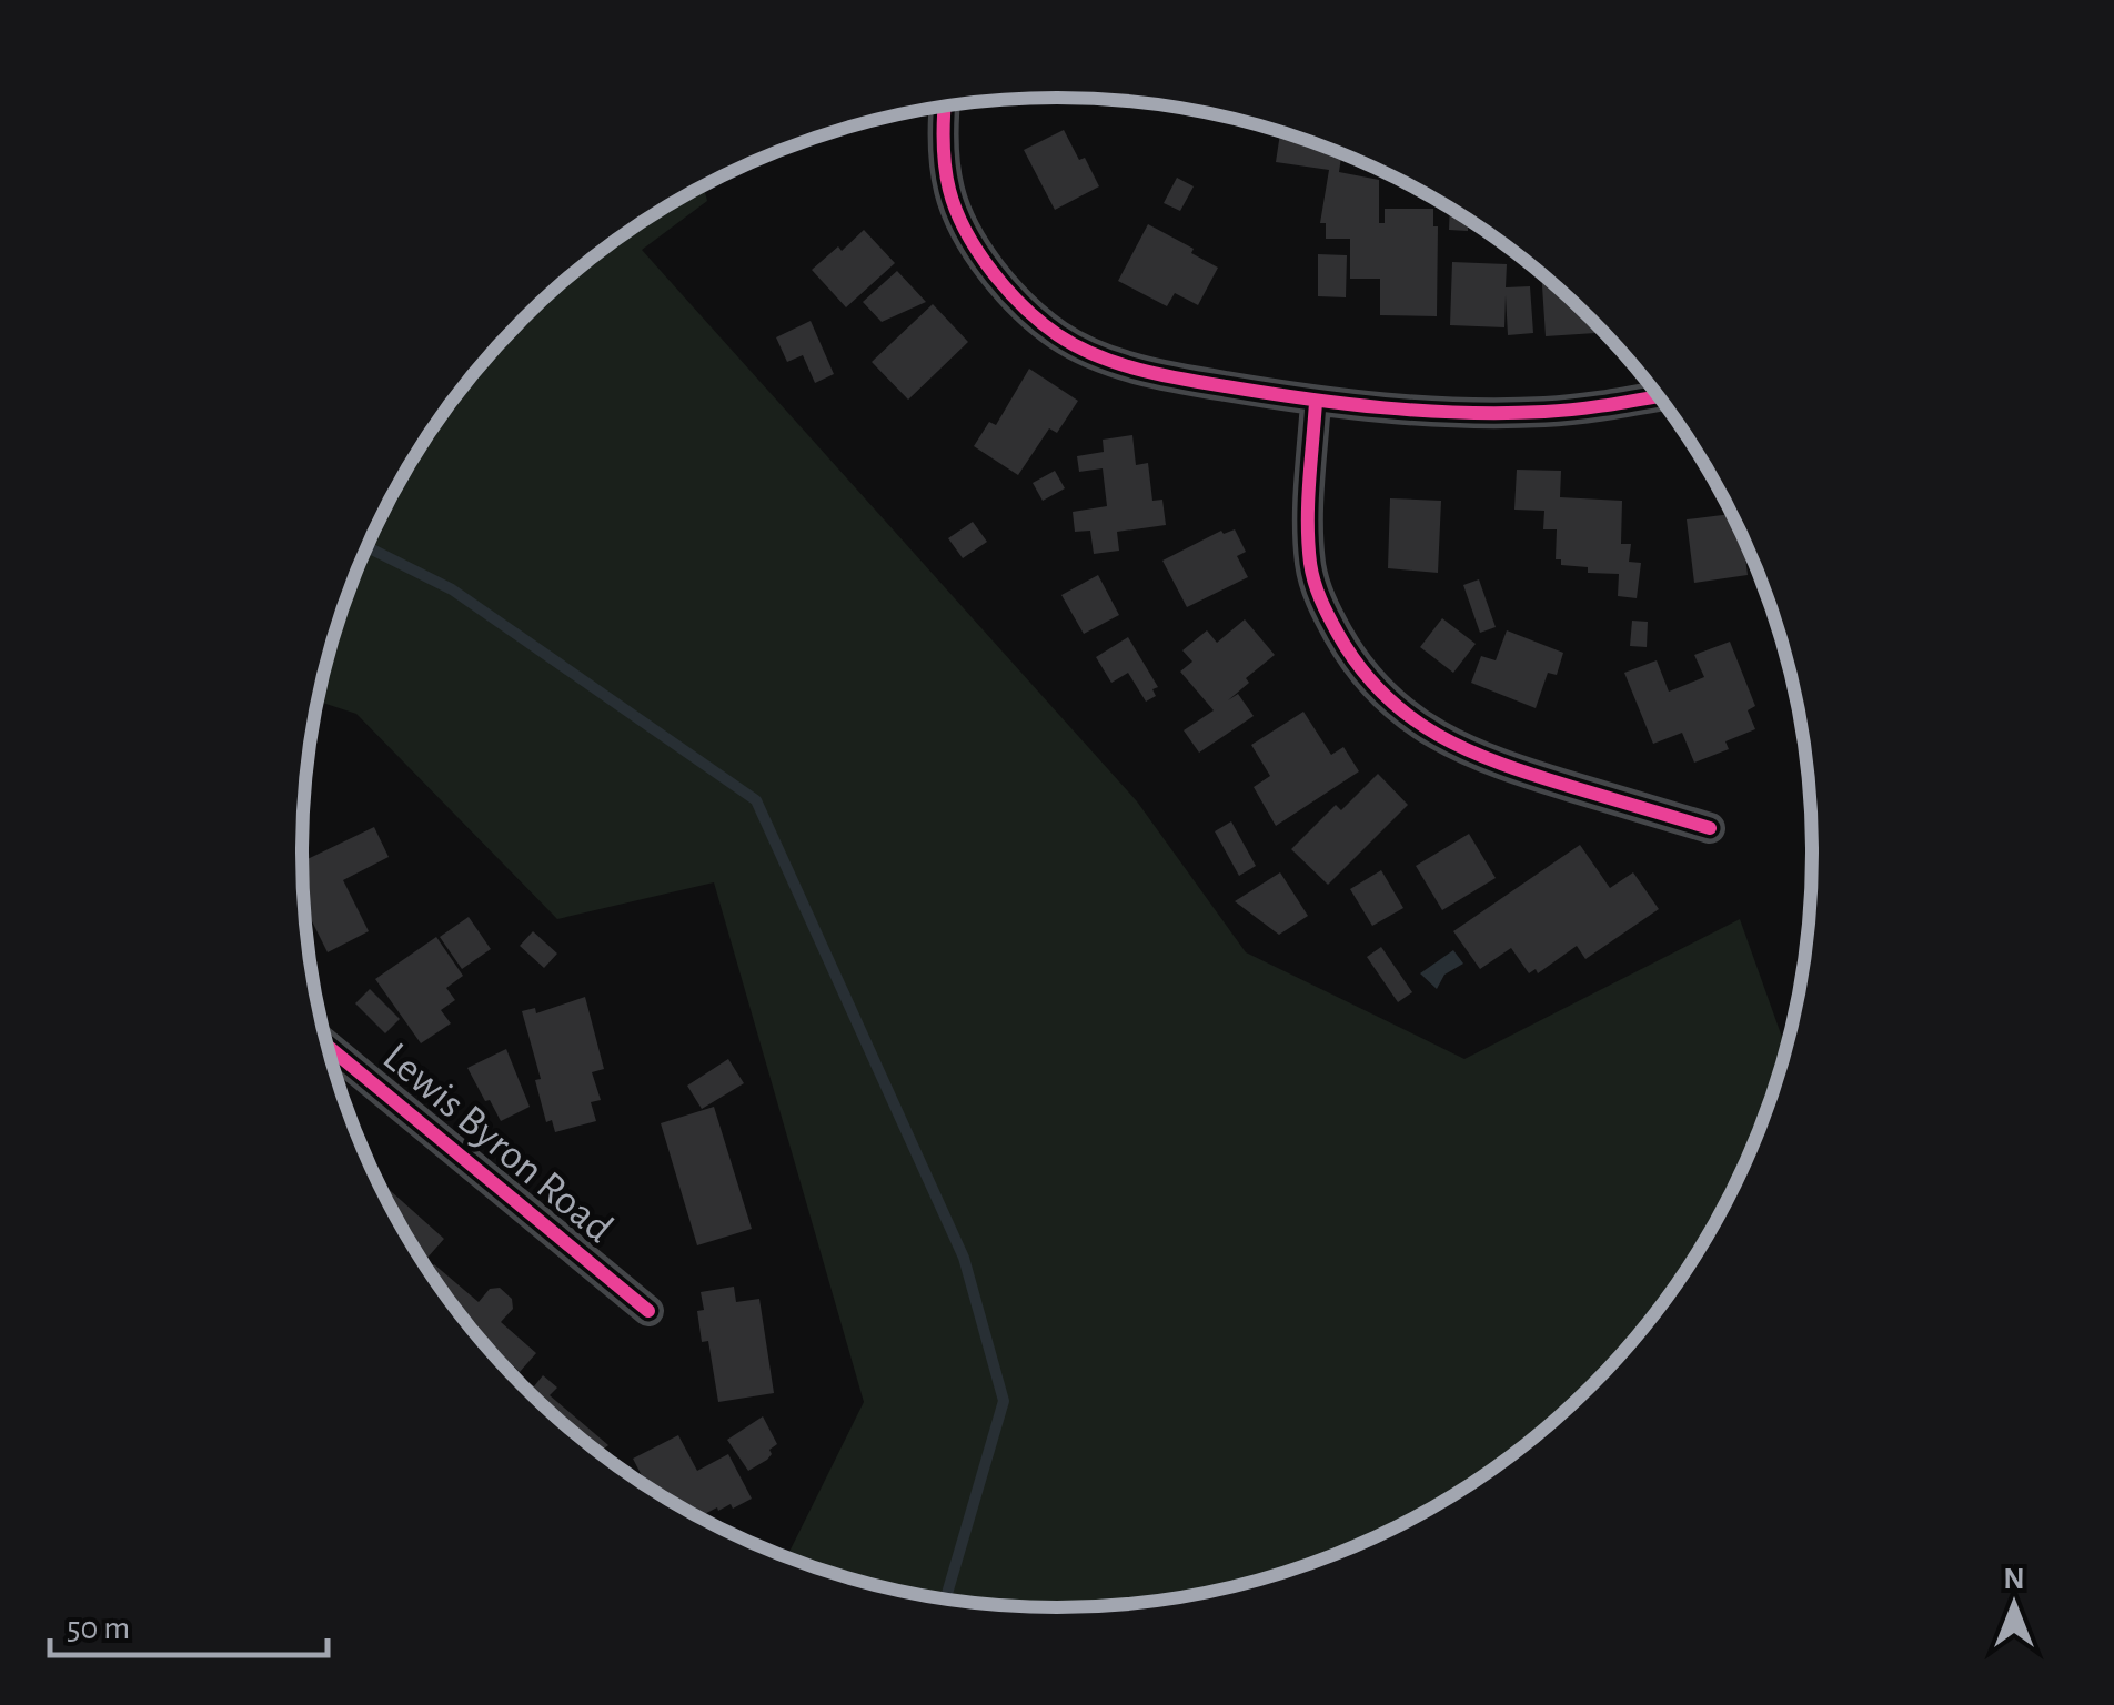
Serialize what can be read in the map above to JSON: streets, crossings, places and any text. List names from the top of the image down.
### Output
{
  "streets": {
    "street": ["Lewis Byron Road"]
  },
  "scale_bar": "50 m",
  "north": "top"
}
